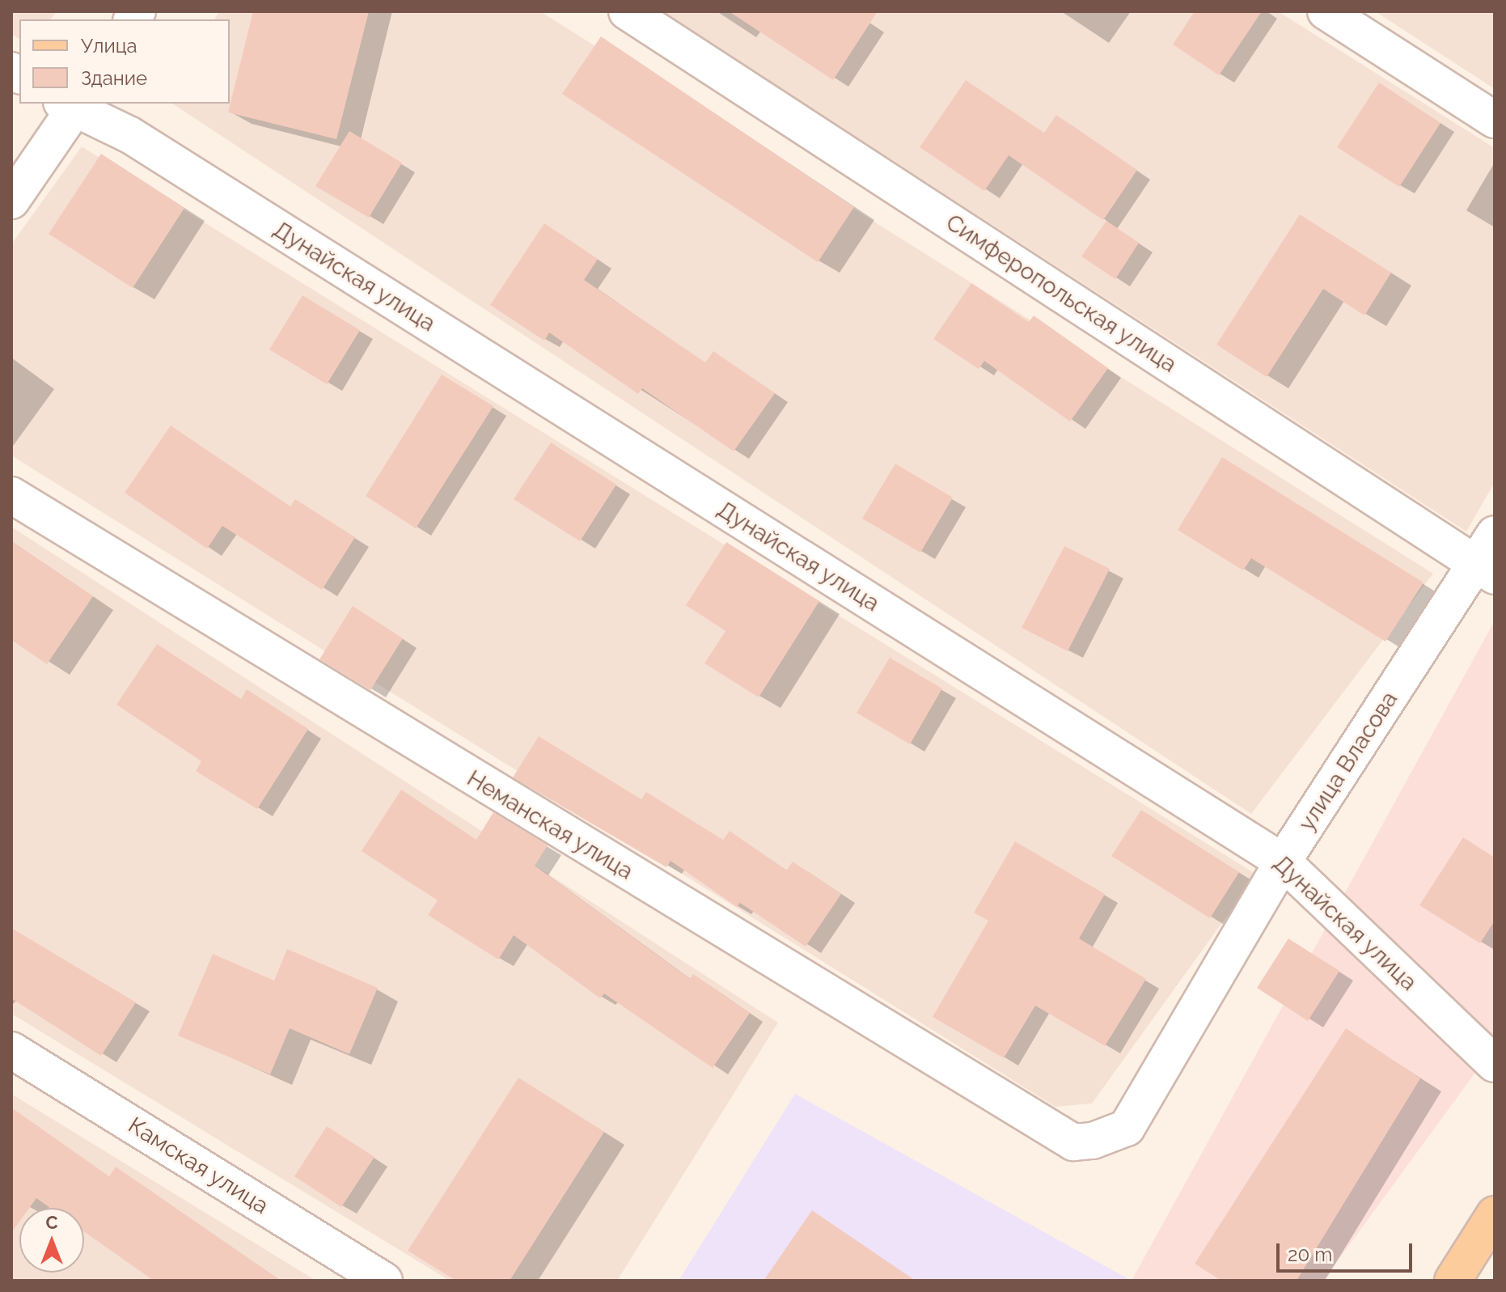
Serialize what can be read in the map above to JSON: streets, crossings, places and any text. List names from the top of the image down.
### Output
{
  "streets": {
    "street": [
      "Дунайская улица",
      "Симферопольская улица",
      "улица Власова",
      "Неманская улица",
      "Камская улица"
    ]
  },
  "crossings": [
    ["Дунайская улица", "улица Власова"],
    ["Симферопольская улица", "улица Власова"],
    ["улица Власова", "Неманская улица"]
  ],
  "legend": ["Улица", "Здание"],
  "scale_bar": "20 m",
  "north": "top"
}
